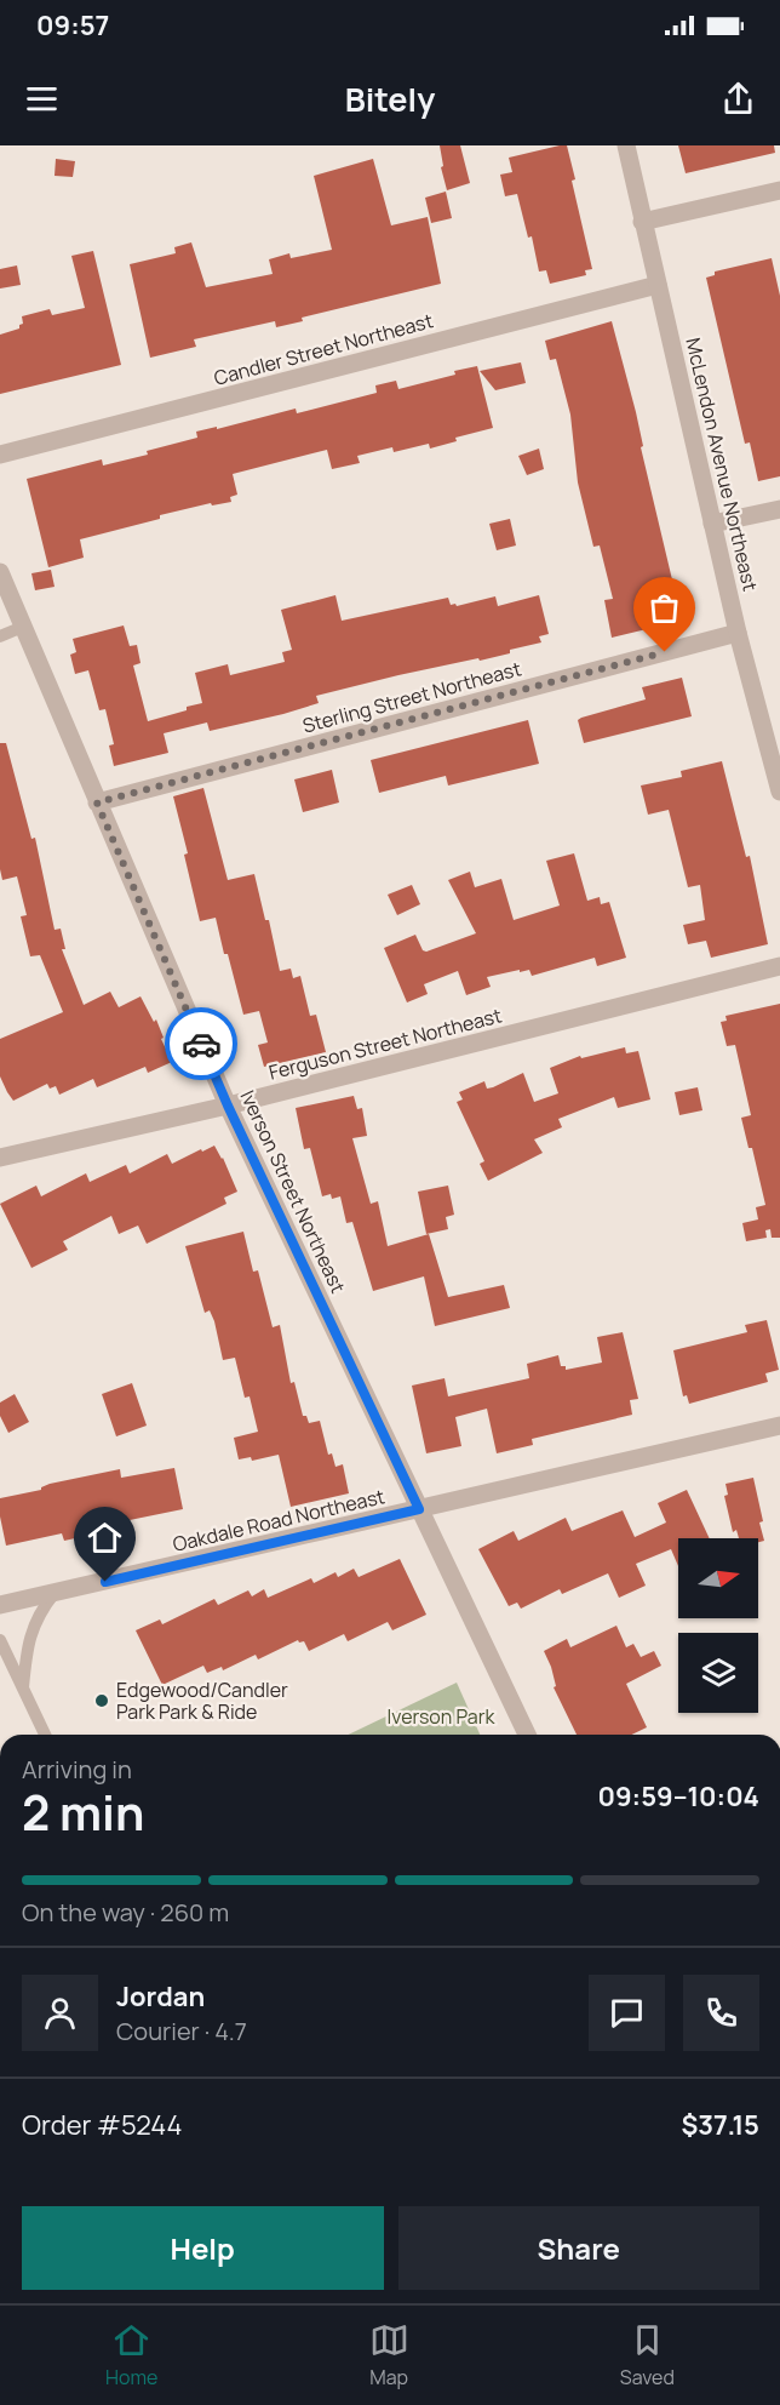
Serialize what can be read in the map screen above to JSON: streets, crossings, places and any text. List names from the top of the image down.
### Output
{
  "streets": {
    "street": [
      "Candler Street Northeast",
      "McLendon Avenue Northeast",
      "Sterling Street Northeast",
      "Ferguson Street Northeast",
      "Iverson Street Northeast",
      "Oakdale Road Northeast"
    ]
  },
  "crossings": [
    ["Candler Street Northeast", "McLendon Avenue Northeast"],
    ["McLendon Avenue Northeast", "Sterling Street Northeast"],
    ["Sterling Street Northeast", "Iverson Street Northeast"],
    ["Ferguson Street Northeast", "Iverson Street Northeast"],
    ["Iverson Street Northeast", "Oakdale Road Northeast"]
  ],
  "parks": ["Iverson Park"],
  "places": ["Edgewood/Candler Park Park & Ride"],
  "north": "right",
  "page": {
    "status": "09:57",
    "header": "Bitely",
    "heading": ["2 min", "Arriving in", "09:59–10:04"],
    "panel": [
      "Jordan",
      "Courier · 4.7",
      "Order #5244",
      "$37.15"
    ],
    "bar": "On the way · 260 m",
    "buttons": ["Help", "Share"],
    "tabs": ["Home", "Map", "Saved"]
  }
}
